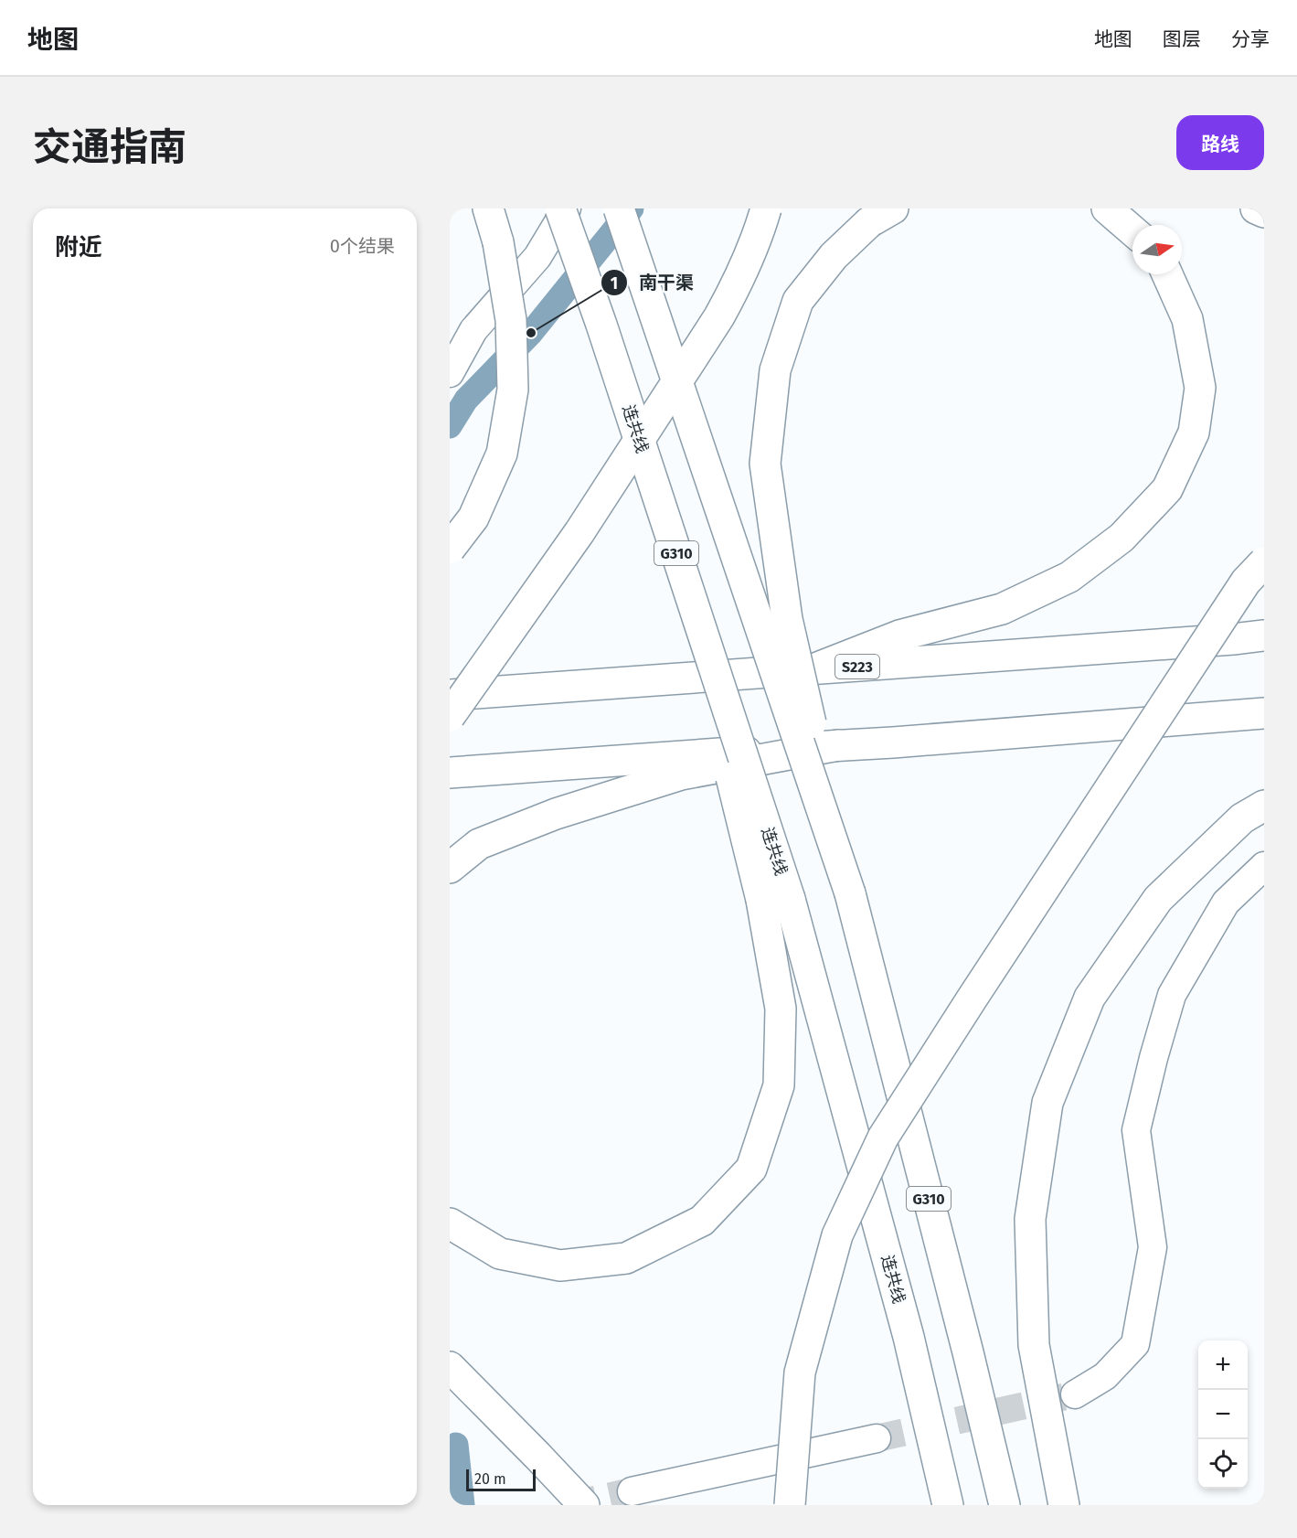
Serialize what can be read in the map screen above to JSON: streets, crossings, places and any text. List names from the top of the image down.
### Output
{
  "streets": {
    "main road": ["连共线", "G310", "S223"]
  },
  "places": ["南干渠"],
  "scale_bar": "20 m",
  "north": "right",
  "page": {
    "header": "地图",
    "nav": ["地图", "图层", "分享"],
    "title": "交通指南",
    "buttons": "路线",
    "heading": ["附近", "0个结果"],
    "map_buttons": ["+", "−"],
    "scale": "20 m"
  }
}
